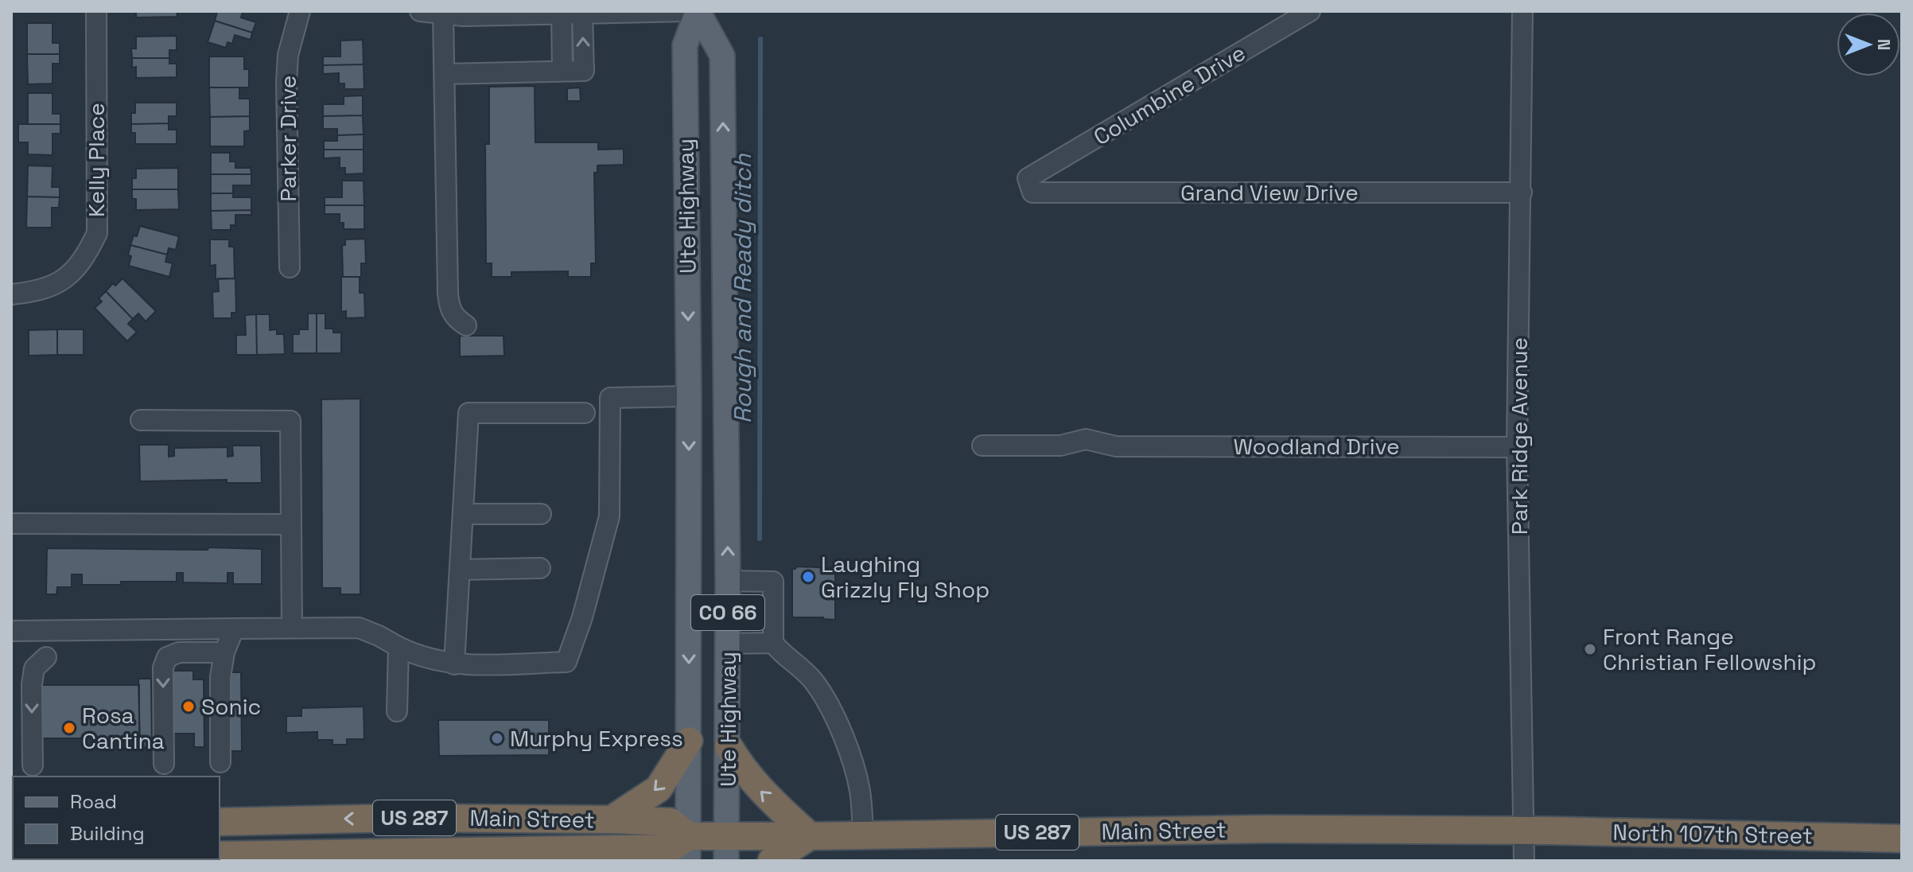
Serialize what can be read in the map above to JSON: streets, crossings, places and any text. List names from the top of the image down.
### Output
{
  "streets": {
    "highway": ["US 287", "Main Street", "North 107th Street"],
    "main road": ["Ute Highway", "CO 66"],
    "street": [
      "Columbine Drive",
      "Parker Drive",
      "Kelly Place",
      "Grand View Drive",
      "Park Ridge Avenue",
      "Woodland Drive"
    ]
  },
  "crossings": [
    ["Columbine Drive", "Grand View Drive"],
    ["Grand View Drive", "Park Ridge Avenue"],
    ["Ute Highway", "Main Street"],
    ["Park Ridge Avenue", "Woodland Drive"],
    ["Park Ridge Avenue", "Main Street"],
    ["Park Ridge Avenue", "North 107th Street"],
    ["Main Street", "North 107th Street"]
  ],
  "water": ["Rough and Ready ditch"],
  "places": [
    "Laughing Grizzly Fly Shop",
    "Front Range Christian Fellowship",
    "Sonic",
    "Rosa Cantina",
    "Murphy Express"
  ],
  "legend": ["Road", "Building"],
  "north": "right"
}
